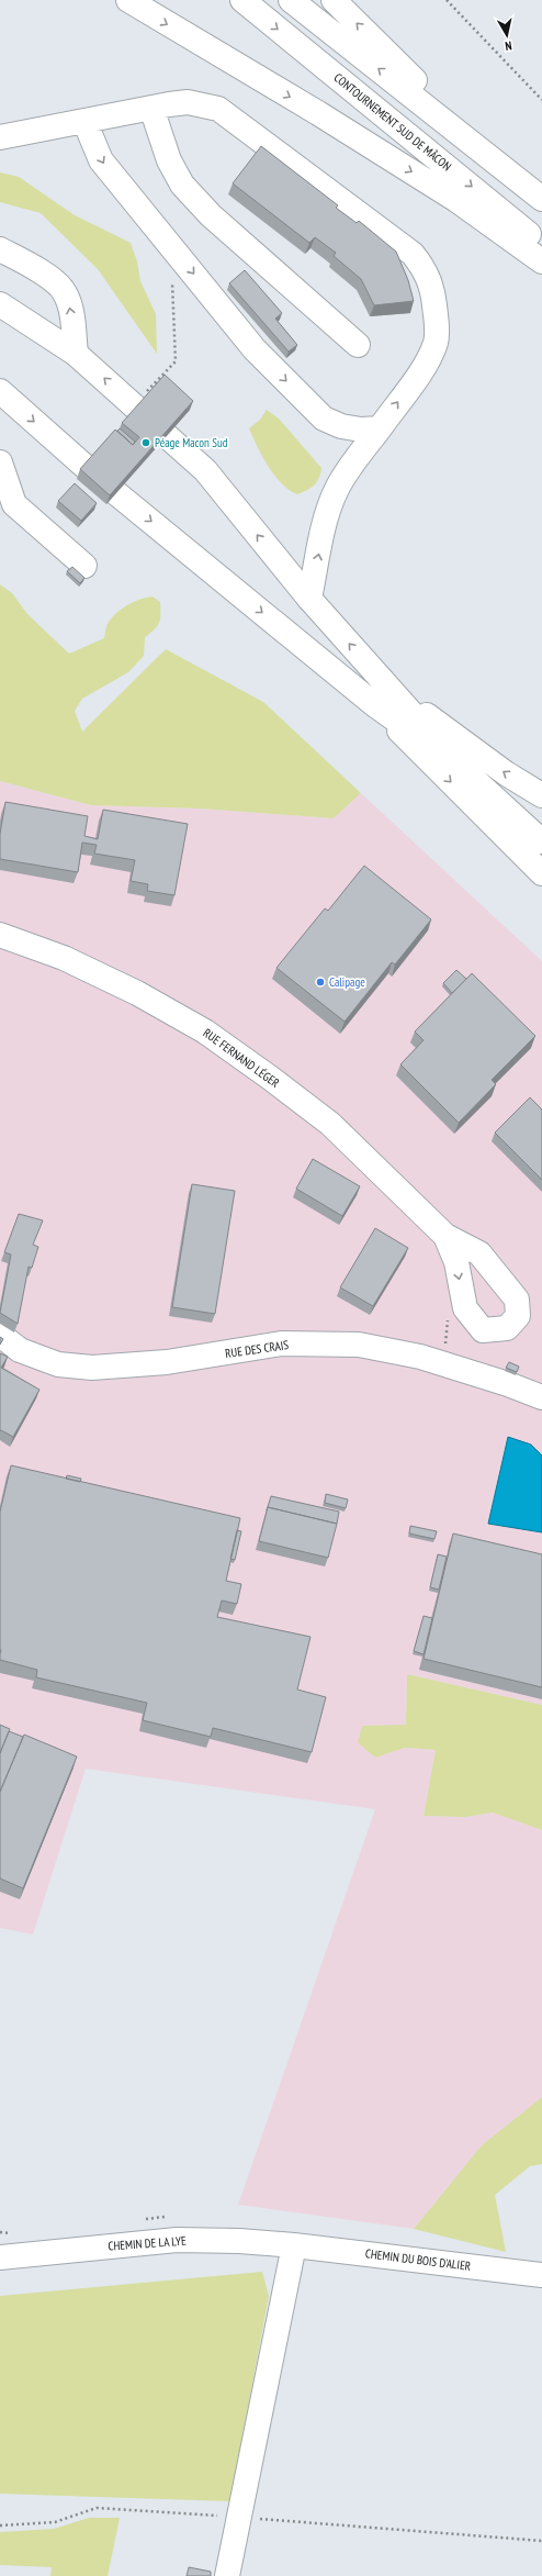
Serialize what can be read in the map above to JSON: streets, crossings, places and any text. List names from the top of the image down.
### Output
{
  "streets": {
    "main road": [
      "CONTOURNEMENT SUD DE MÂCON",
      "RUE FERNAND LÉGER",
      "RUE DES CRAIS",
      "CHEMIN DE LA LYE",
      "CHEMIN DU BOIS D'ALIER"
    ]
  },
  "crossings": [
    ["CHEMIN DE LA LYE", "CHEMIN DU BOIS D'ALIER"]
  ],
  "places": ["Péage Macon Sud", "Calipage"],
  "north": "bottom"
}
